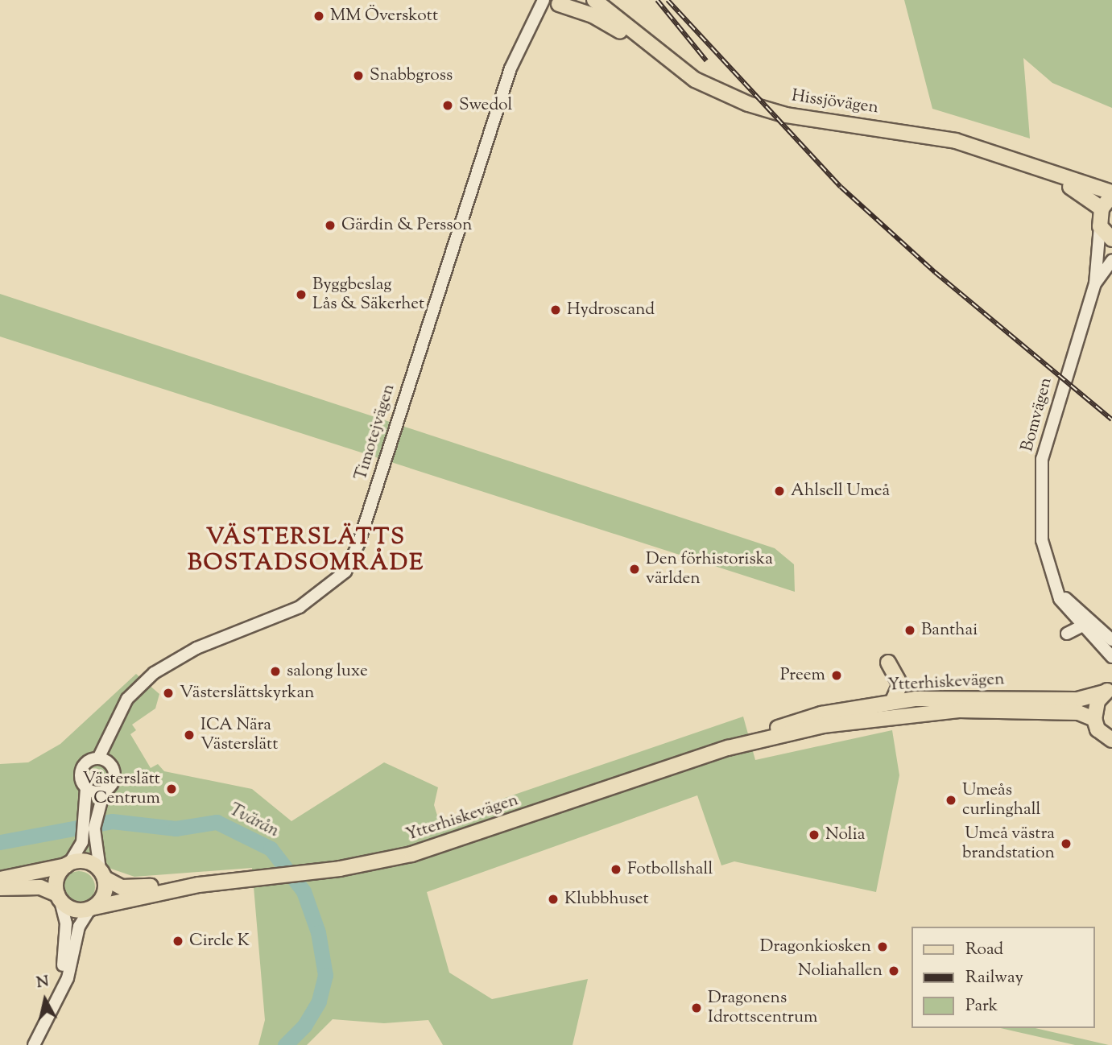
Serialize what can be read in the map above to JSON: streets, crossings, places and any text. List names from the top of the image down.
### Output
{
  "streets": {
    "main road": ["Hissjövägen", "Ytterhiskevägen"],
    "street": ["Bomvägen", "Timotejvägen"]
  },
  "crossings": [
    ["Hissjövägen", "Timotejvägen"]
  ],
  "districts": ["VÄSTERSLÄTTS BOSTADSOMRÅDE"],
  "water": ["Tvärån"],
  "places": [
    "MM Överskott",
    "Snabbgross",
    "Swedol",
    "Gärdin & Persson",
    "Byggbeslag Lås & Säkerhet",
    "Hydroscand",
    "Ahlsell Umeå",
    "Den förhistoriska världen",
    "Banthai",
    "salong luxe",
    "Preem",
    "Västerslättskyrkan",
    "ICA Nära Västerslätt",
    "Västerslätt Centrum",
    "Umeås curlinghall",
    "Nolia",
    "Umeå västra brandstation",
    "Fotbollshall",
    "Klubbhuset",
    "Circle K",
    "Dragonkiosken",
    "Noliahallen",
    "Dragonens Idrottscentrum"
  ],
  "legend": ["Road", "Railway", "Park"],
  "north": "top"
}
